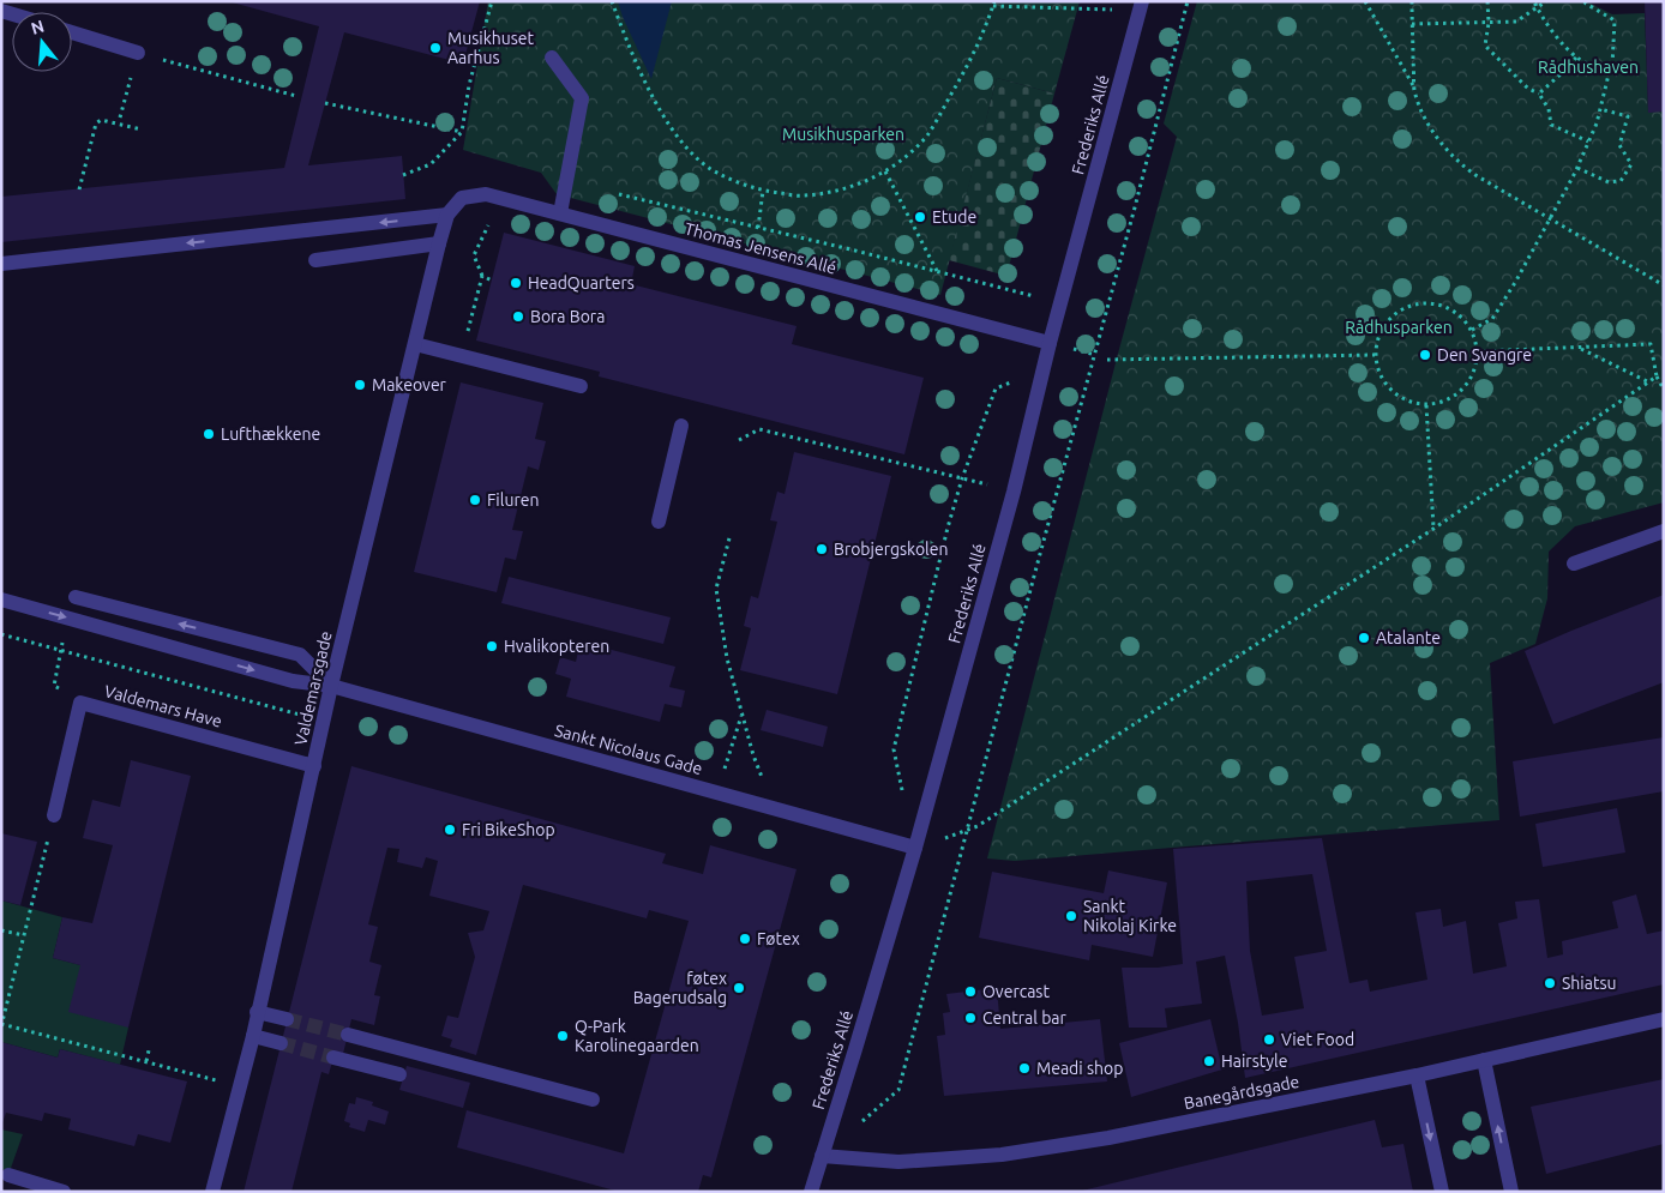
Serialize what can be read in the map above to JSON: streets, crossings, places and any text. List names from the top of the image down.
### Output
{
  "streets": {
    "street": [
      "Frederiks Allé",
      "Thomas Jensens Allé",
      "Valdemarsgade",
      "Valdemars Have",
      "Sankt Nicolaus Gade",
      "Banegårdsgade"
    ]
  },
  "crossings": [
    ["Frederiks Allé", "Thomas Jensens Allé"],
    ["Frederiks Allé", "Sankt Nicolaus Gade"],
    ["Frederiks Allé", "Banegårdsgade"],
    ["Thomas Jensens Allé", "Valdemarsgade"],
    ["Valdemarsgade", "Valdemars Have"],
    ["Valdemarsgade", "Sankt Nicolaus Gade"]
  ],
  "parks": ["Rådhushaven", "Musikhusparken", "Rådhusparken"],
  "places": [
    "Musikhuset Aarhus",
    "Etude",
    "HeadQuarters",
    "Bora Bora",
    "Den Svangre",
    "Makeover",
    "Lufthækkene",
    "Filuren",
    "Brobjergskolen",
    "Atalante",
    "Hvalikopteren",
    "Fri BikeShop",
    "Sankt Nikolaj Kirke",
    "Føtex",
    "Shiatsu",
    "føtex Bagerudsalg",
    "Overcast",
    "Central bar",
    "Q-Park Karolinegaarden",
    "Viet Food",
    "Hairstyle",
    "Meadi shop"
  ],
  "north": "top"
}
